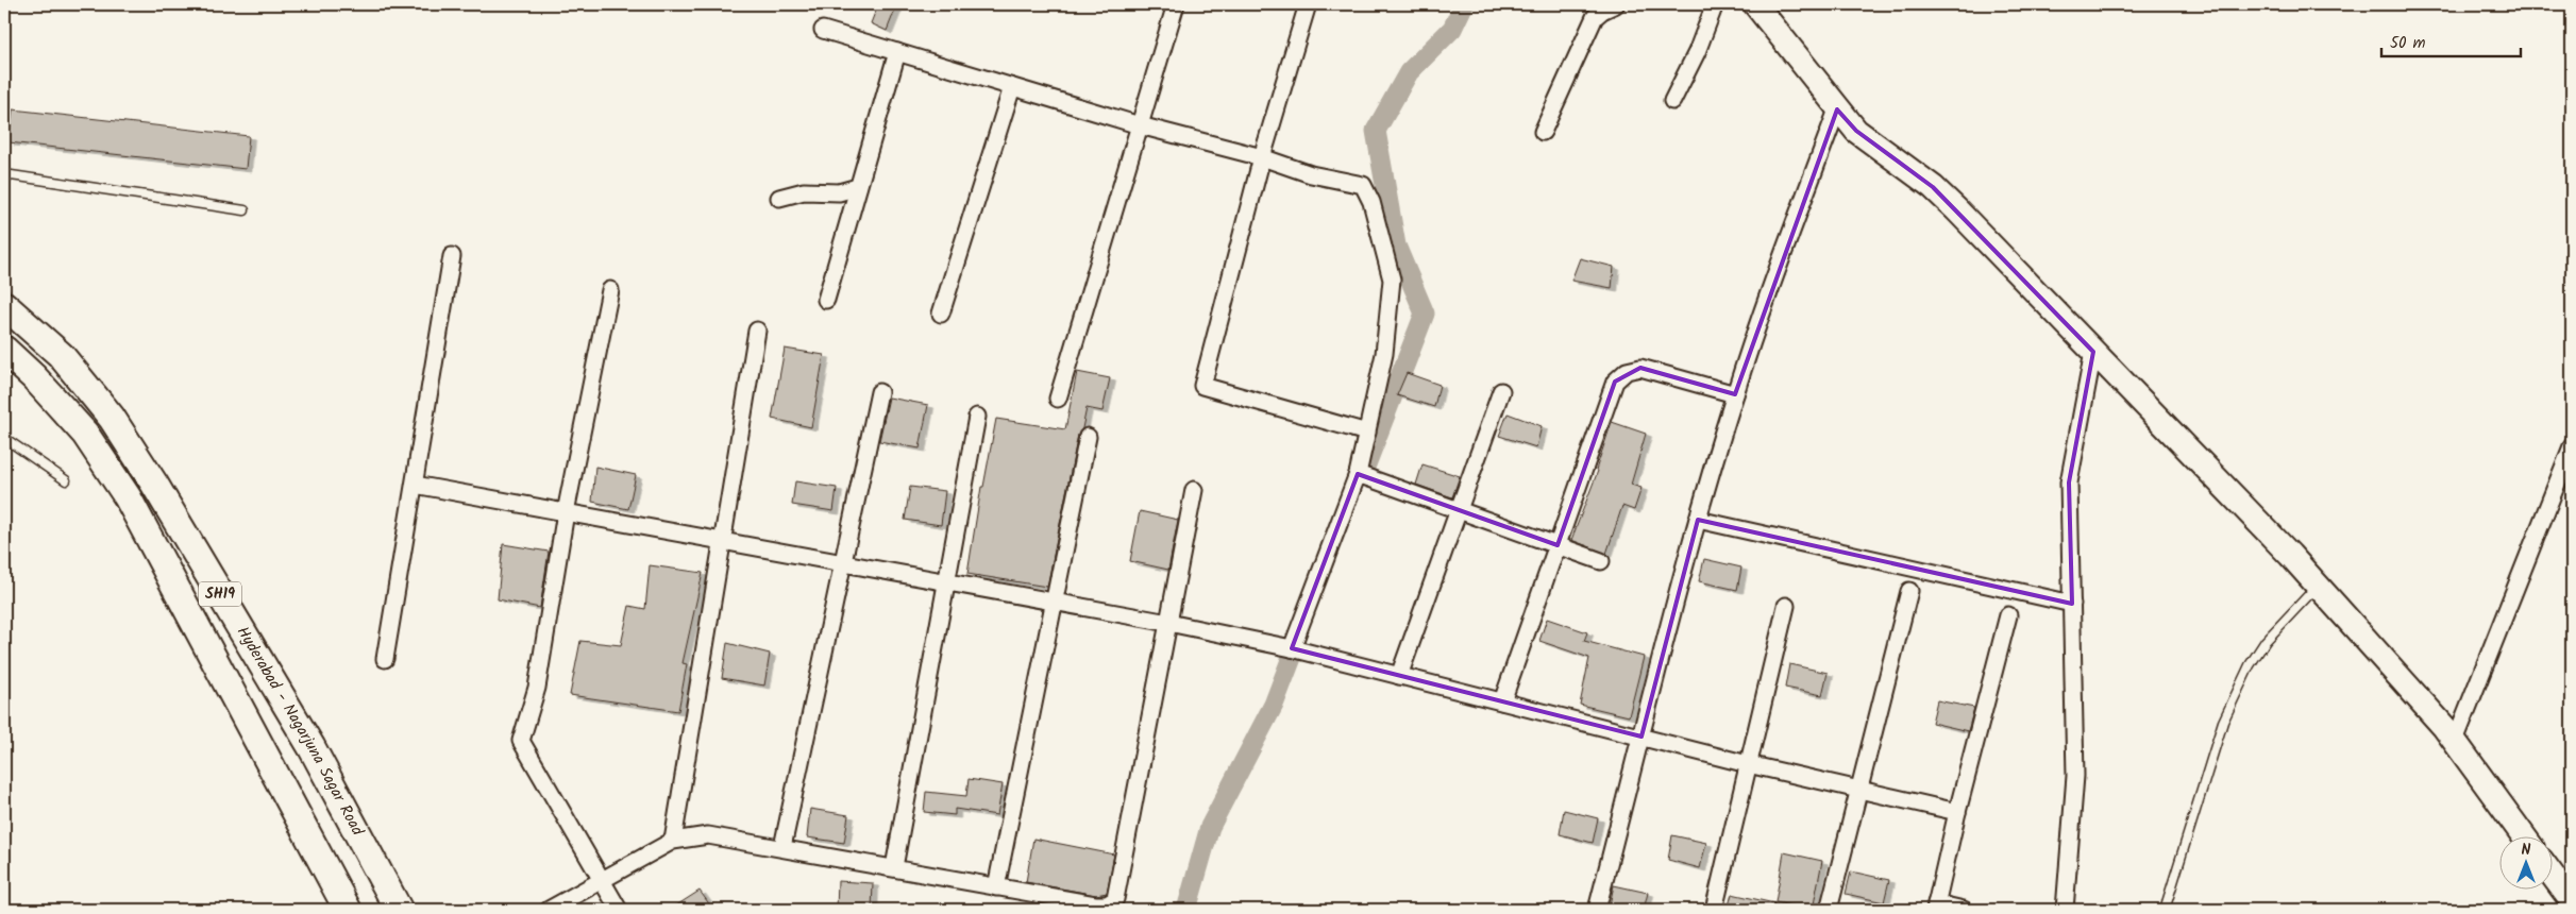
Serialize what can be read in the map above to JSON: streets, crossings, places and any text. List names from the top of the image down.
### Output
{
  "streets": {
    "main road": ["SH19", "Hyderabad - Nagarjuna Sagar Road"]
  },
  "scale_bar": "50 m",
  "north": "top"
}
